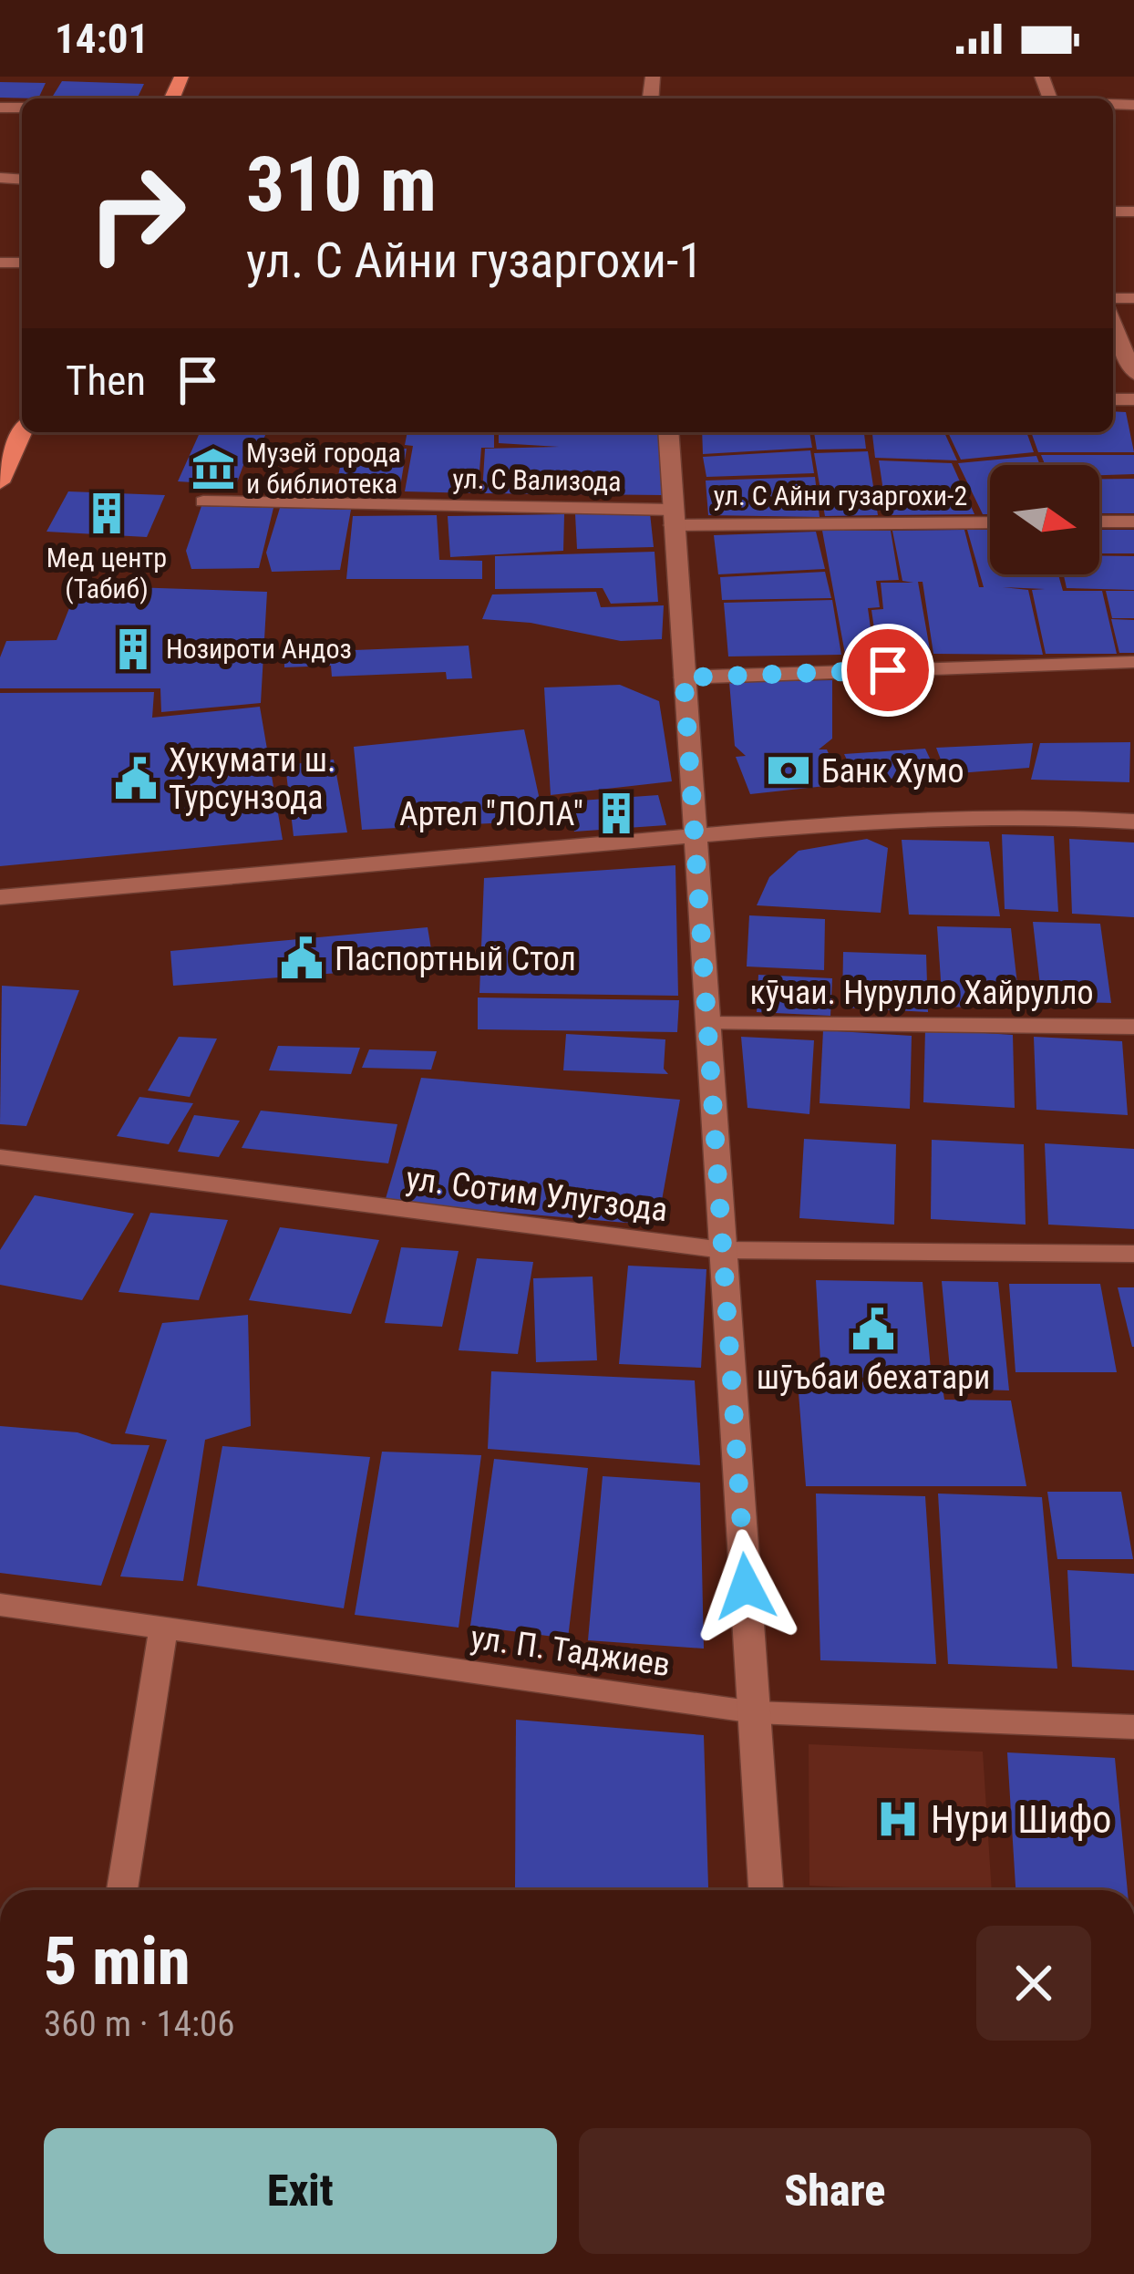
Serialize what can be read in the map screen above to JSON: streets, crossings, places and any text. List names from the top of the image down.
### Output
{
  "streets": {
    "street": [
      "ул. С Вализода",
      "ул. С Айни гузаргохи-2",
      "кӯчаи. Нурулло Хайрулло",
      "ул. Сотим Улугзода",
      "ул. П. Таджиев"
    ]
  },
  "crossings": [
    ["ул. С Вализода", "ул. С Айни гузаргохи-2"]
  ],
  "places": {
    "museum": ["Музей города и библиотека"],
    "building": ["Мед центр (Табиб)", "Нозироти Андоз", "Артел \"ЛОЛА\""],
    "bank": ["Банк Хумо"],
    "public building": ["Хукумати ш. Турсунзода", "Паспортный Стол", "шӯъбаи бехатари"],
    "hospital": ["Нури Шифо"]
  },
  "north": "right",
  "page": {
    "status": "14:01",
    "turn": ["310 m", "ул. С Айни гузаргохи-1"],
    "then": "Then",
    "heading": ["5 min", "360 m · 14:06"],
    "buttons": ["Exit", "Share"]
  }
}
